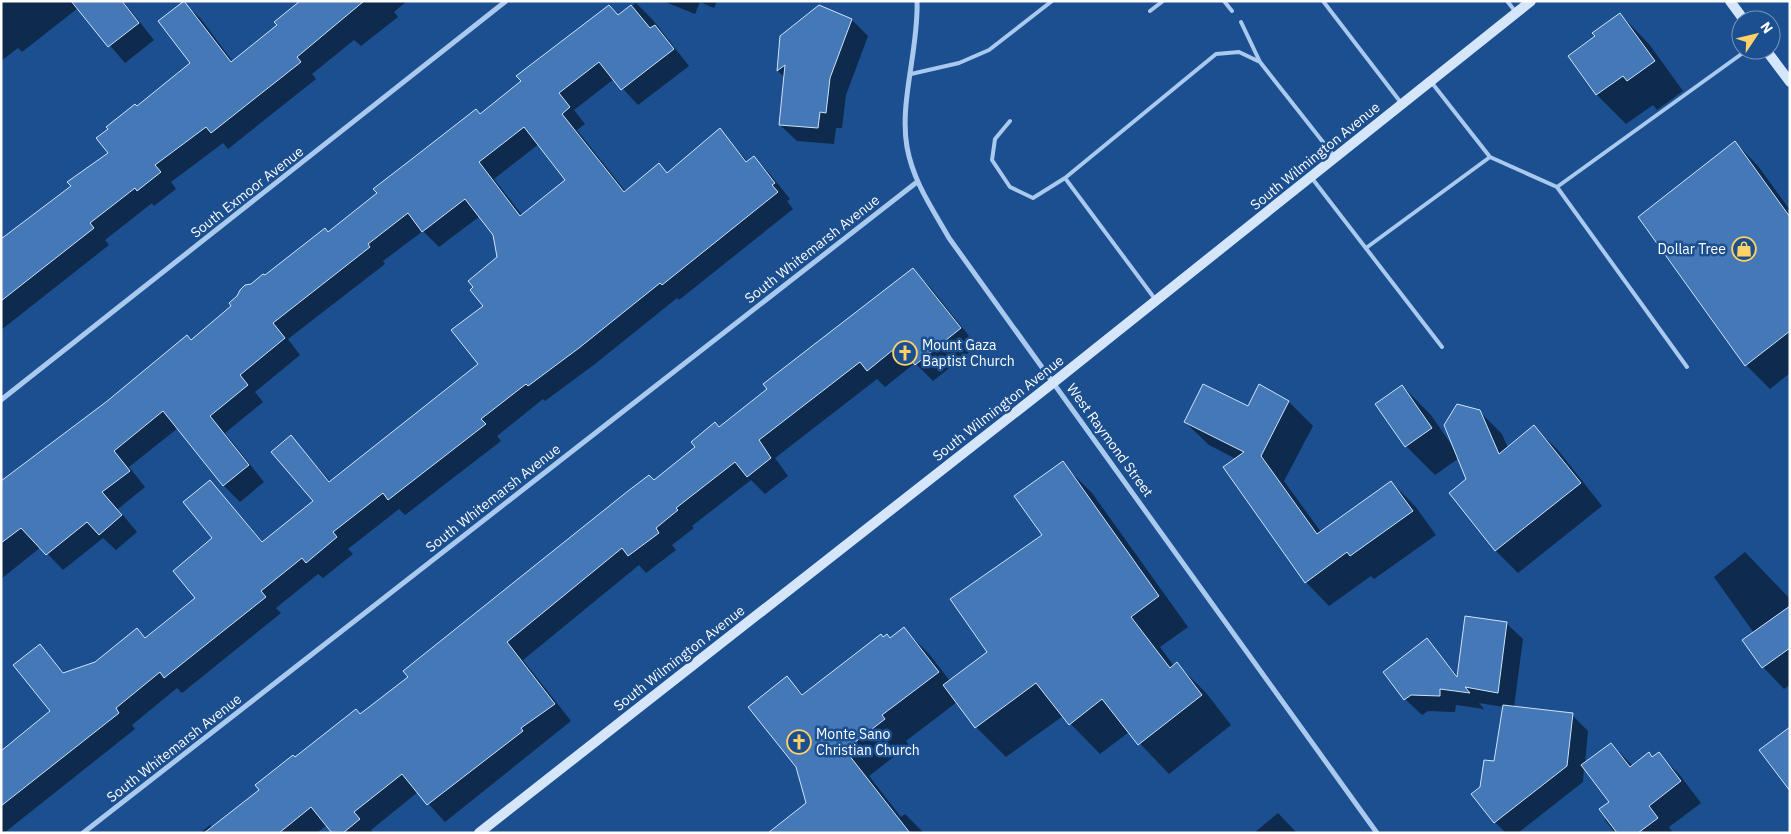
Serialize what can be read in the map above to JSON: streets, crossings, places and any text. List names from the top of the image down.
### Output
{
  "streets": {
    "main road": ["South Wilmington Avenue"],
    "street": ["South Exmoor Avenue", "South Whitemarsh Avenue", "West Raymond Street"]
  },
  "crossings": [
    ["South Wilmington Avenue", "West Raymond Street"],
    ["South Whitemarsh Avenue", "West Raymond Street"]
  ],
  "places": {
    "shop": ["Dollar Tree"],
    "church": ["Mount Gaza Baptist Church", "Monte Sano Christian Church"]
  },
  "north": "top right"
}
